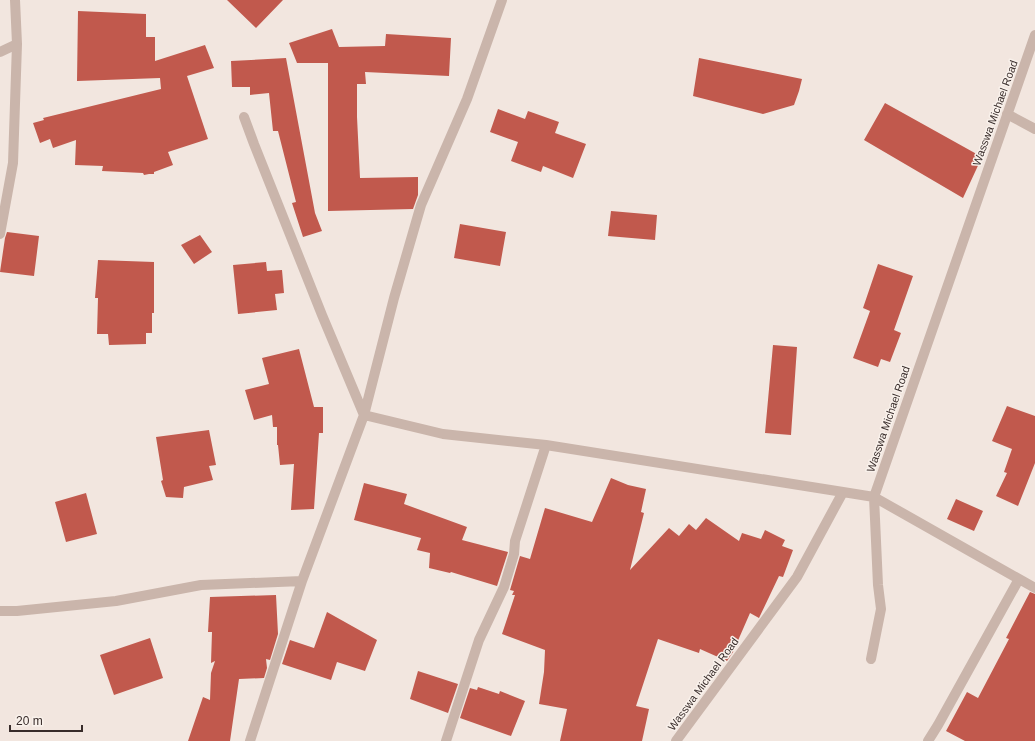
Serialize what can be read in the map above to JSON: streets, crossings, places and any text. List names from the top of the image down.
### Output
{
  "streets": {
    "street": ["Wasswa Michael Road"]
  },
  "scale_bar": "20 m"
}
